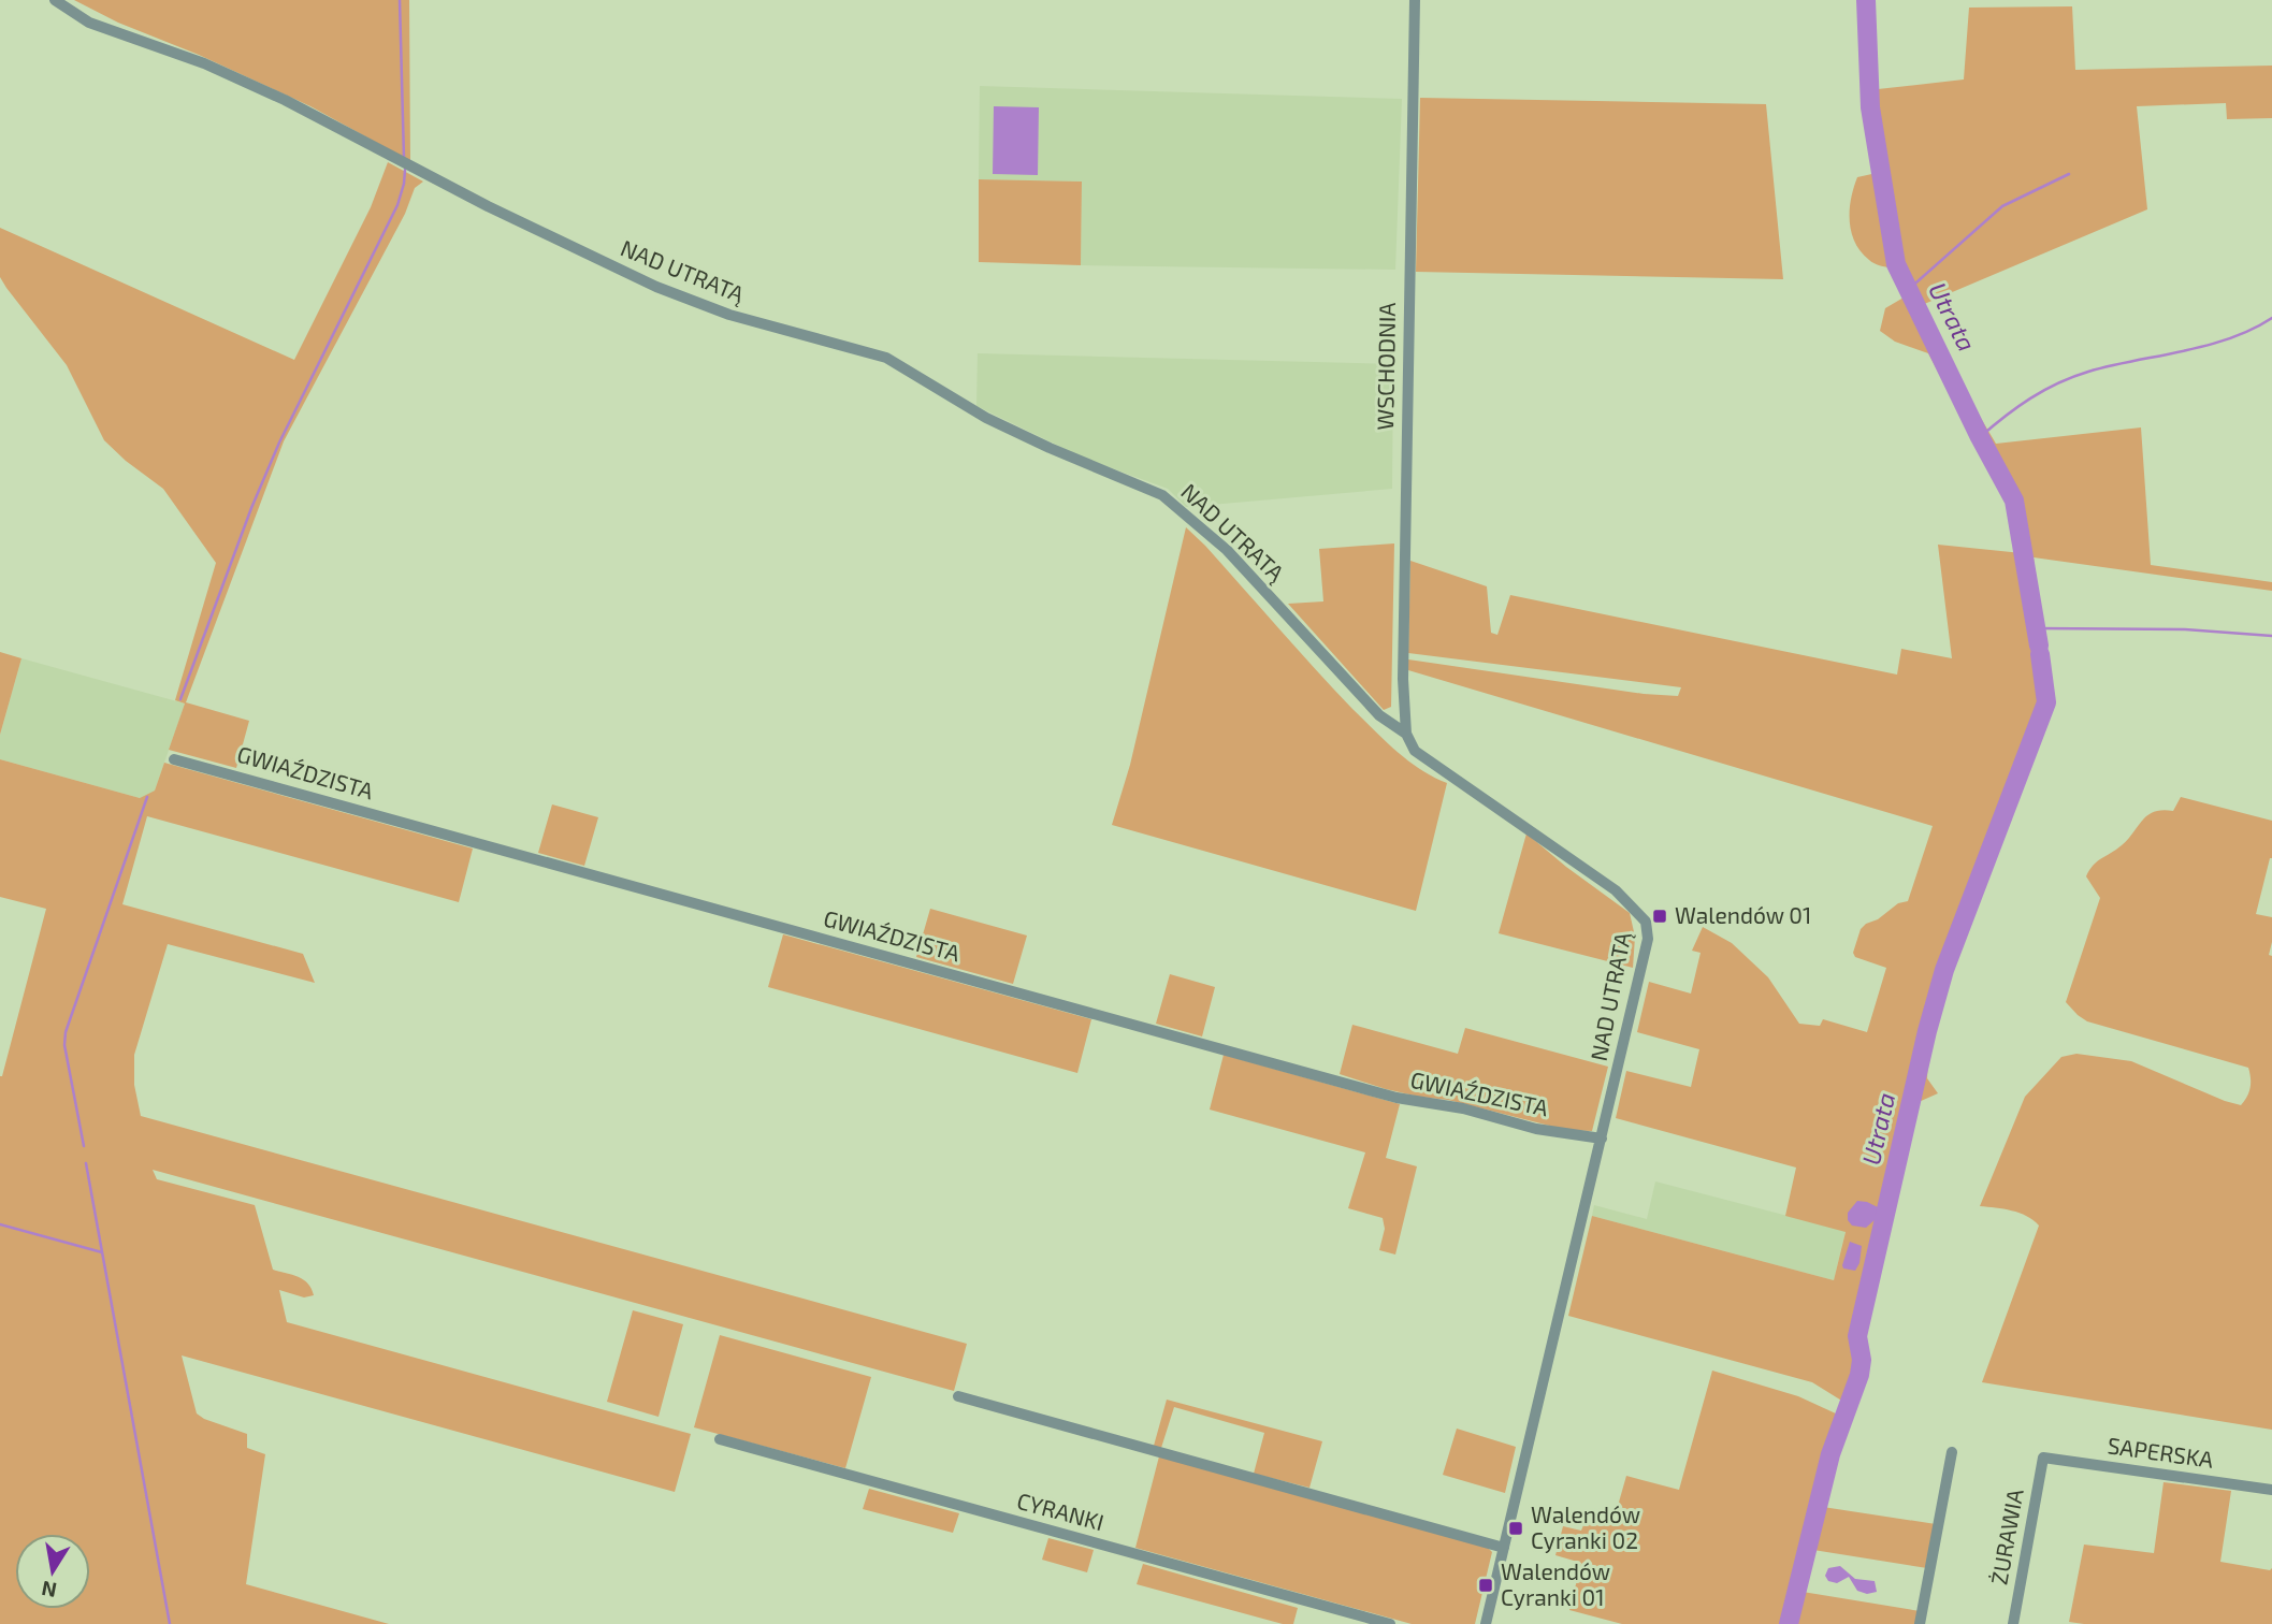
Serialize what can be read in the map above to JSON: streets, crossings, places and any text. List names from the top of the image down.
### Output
{
  "streets": {
    "street": [
      "NAD UTRATĄ",
      "WSCHODNIA",
      "GWIAŹDZISTA",
      "SAPERSKA",
      "CYRANKI",
      "ŻURAWIA"
    ]
  },
  "crossings": [
    ["NAD UTRATĄ", "WSCHODNIA"],
    ["NAD UTRATĄ", "GWIAŹDZISTA"],
    ["SAPERSKA", "ŻURAWIA"]
  ],
  "water": ["Utrata"],
  "places": {
    "transit": ["Walendów 01", "Walendów Cyranki 02", "Walendów Cyranki 01"]
  },
  "north": "bottom"
}
